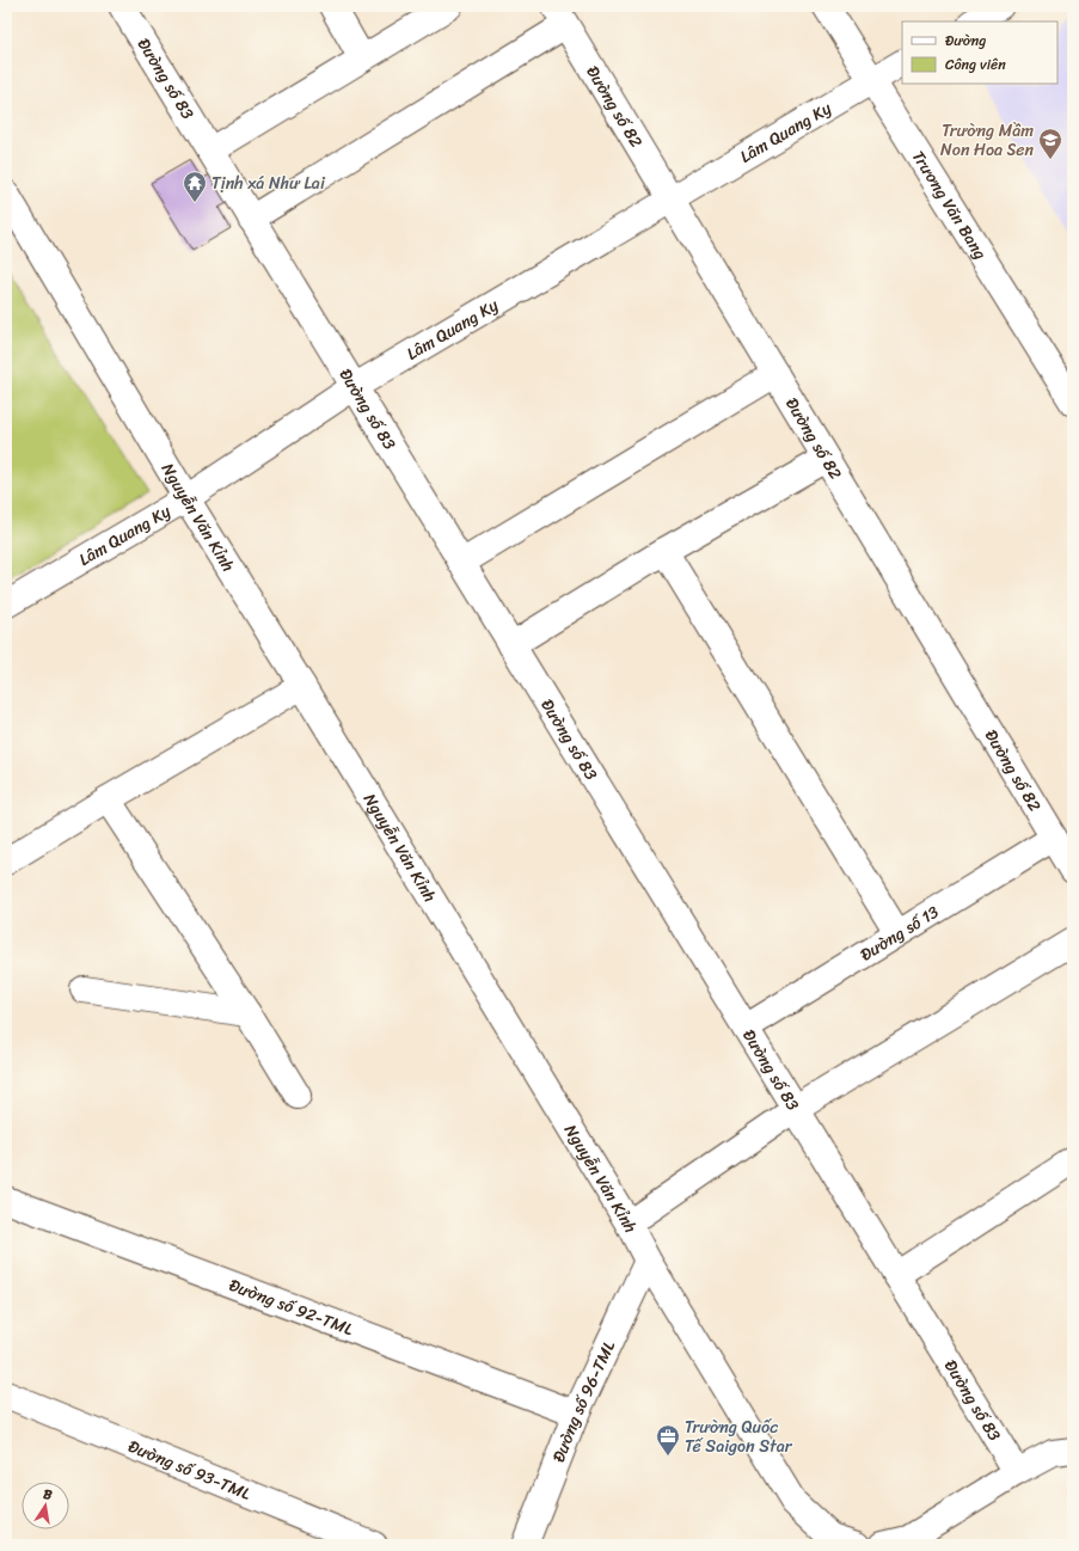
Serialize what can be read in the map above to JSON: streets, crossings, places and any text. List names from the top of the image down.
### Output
{
  "streets": {
    "street": [
      "Đường số 83",
      "Đường số 82",
      "Lâm Quang Ky",
      "Trương Văn Bang",
      "Nguyễn Văn Kỉnh",
      "Đường số 13",
      "Đường số 92-TML",
      "Đường số 96-TML",
      "Đường số 93-TML"
    ]
  },
  "crossings": [
    ["Đường số 83", "Lâm Quang Ky"],
    ["Đường số 83", "Đường số 13"],
    ["Đường số 82", "Lâm Quang Ky"],
    ["Đường số 82", "Đường số 13"],
    ["Lâm Quang Ky", "Trương Văn Bang"],
    ["Lâm Quang Ky", "Nguyễn Văn Kỉnh"],
    ["Nguyễn Văn Kỉnh", "Đường số 96-TML"],
    ["Đường số 92-TML", "Đường số 96-TML"]
  ],
  "places": {
    "school or university": ["Trường Mầm Non Hoa Sen"],
    "temple": ["Tịnh xá Như Lai"],
    "office": ["Trường Quốc Tế Saigon Star"]
  },
  "legend": ["Đường", "Công viên"],
  "north": "top"
}
